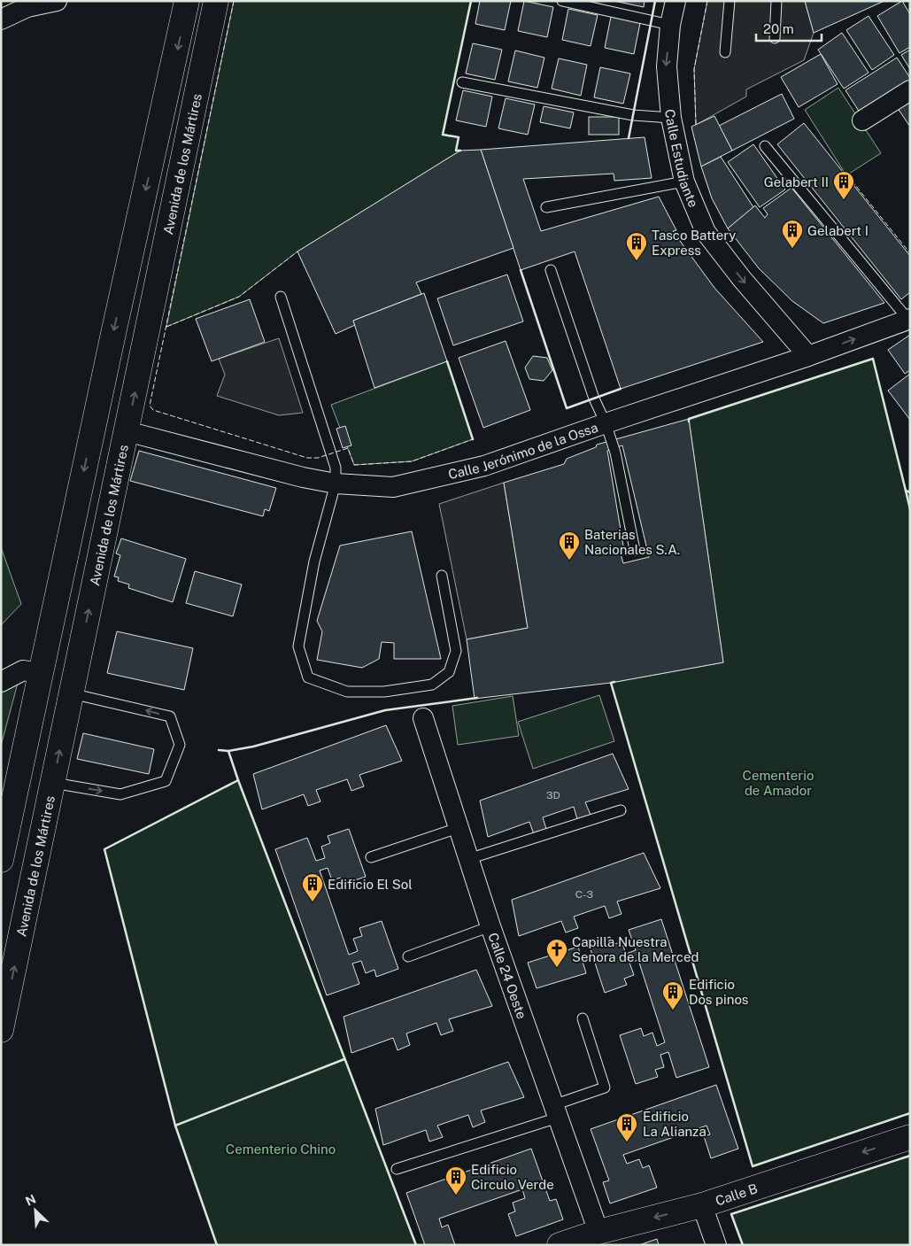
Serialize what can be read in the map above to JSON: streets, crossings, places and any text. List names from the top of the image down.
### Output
{
  "streets": {
    "main road": ["Avenida de los Mártires", "Calle B"],
    "street": ["Calle Estudiante", "Calle Jerónimo de la Ossa", "Calle 24 Oeste"]
  },
  "crossings": [
    ["Calle Estudiante", "Calle Jerónimo de la Ossa"],
    ["Avenida de los Mártires", "Calle Jerónimo de la Ossa"],
    ["Calle 24 Oeste", "Calle B"]
  ],
  "one_way": ["Calle Estudiante", "Calle B"],
  "parks": ["Cementerio de Amador", "Cementerio Chino"],
  "places": {
    "building": [
      "Gelabert II",
      "Gelabert I",
      "Tasco Battery Express",
      "Baterias Nacionales S.A.",
      "Edificio El Sol",
      "Edificio Dos pinos",
      "Edificio La Alianza",
      "Edificio Circulo Verde"
    ],
    "church": ["Capilla Nuestra Senora de la Merced"]
  },
  "house_numbers": ["3D", "C-3"],
  "scale_bar": "20 m",
  "north": "top left"
}
